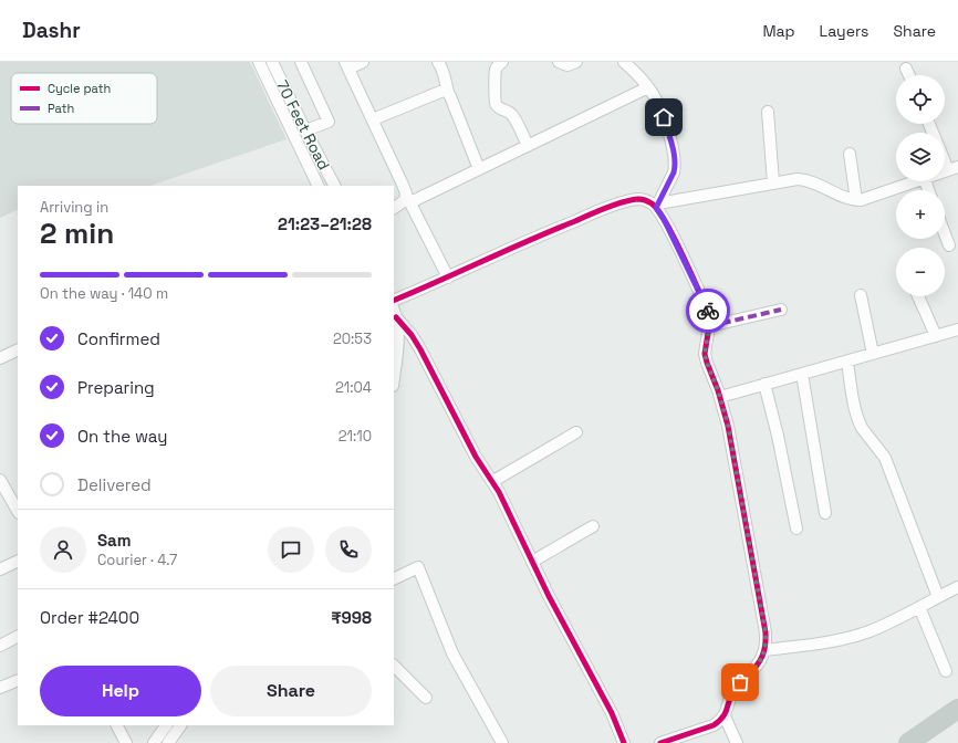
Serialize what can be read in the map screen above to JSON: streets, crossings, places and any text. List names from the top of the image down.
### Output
{
  "streets": {
    "street": ["70 Feet Road"]
  },
  "legend": ["Cycle path", "Path"],
  "page": {
    "header": "Dashr",
    "nav": ["Map", "Layers", "Share"],
    "map_buttons": ["+", "−"],
    "heading": ["2 min", "Arriving in", "21:23–21:28"],
    "panel": [
      "Sam",
      "Courier · 4.7",
      "Order #2400",
      "₹998"
    ],
    "bar": "On the way · 140 m",
    "list": [
      ["Confirmed", "20:53"],
      ["Preparing", "21:04"],
      ["On the way", "21:10"],
      "Delivered"
    ],
    "buttons": ["Help", "Share"]
  }
}
